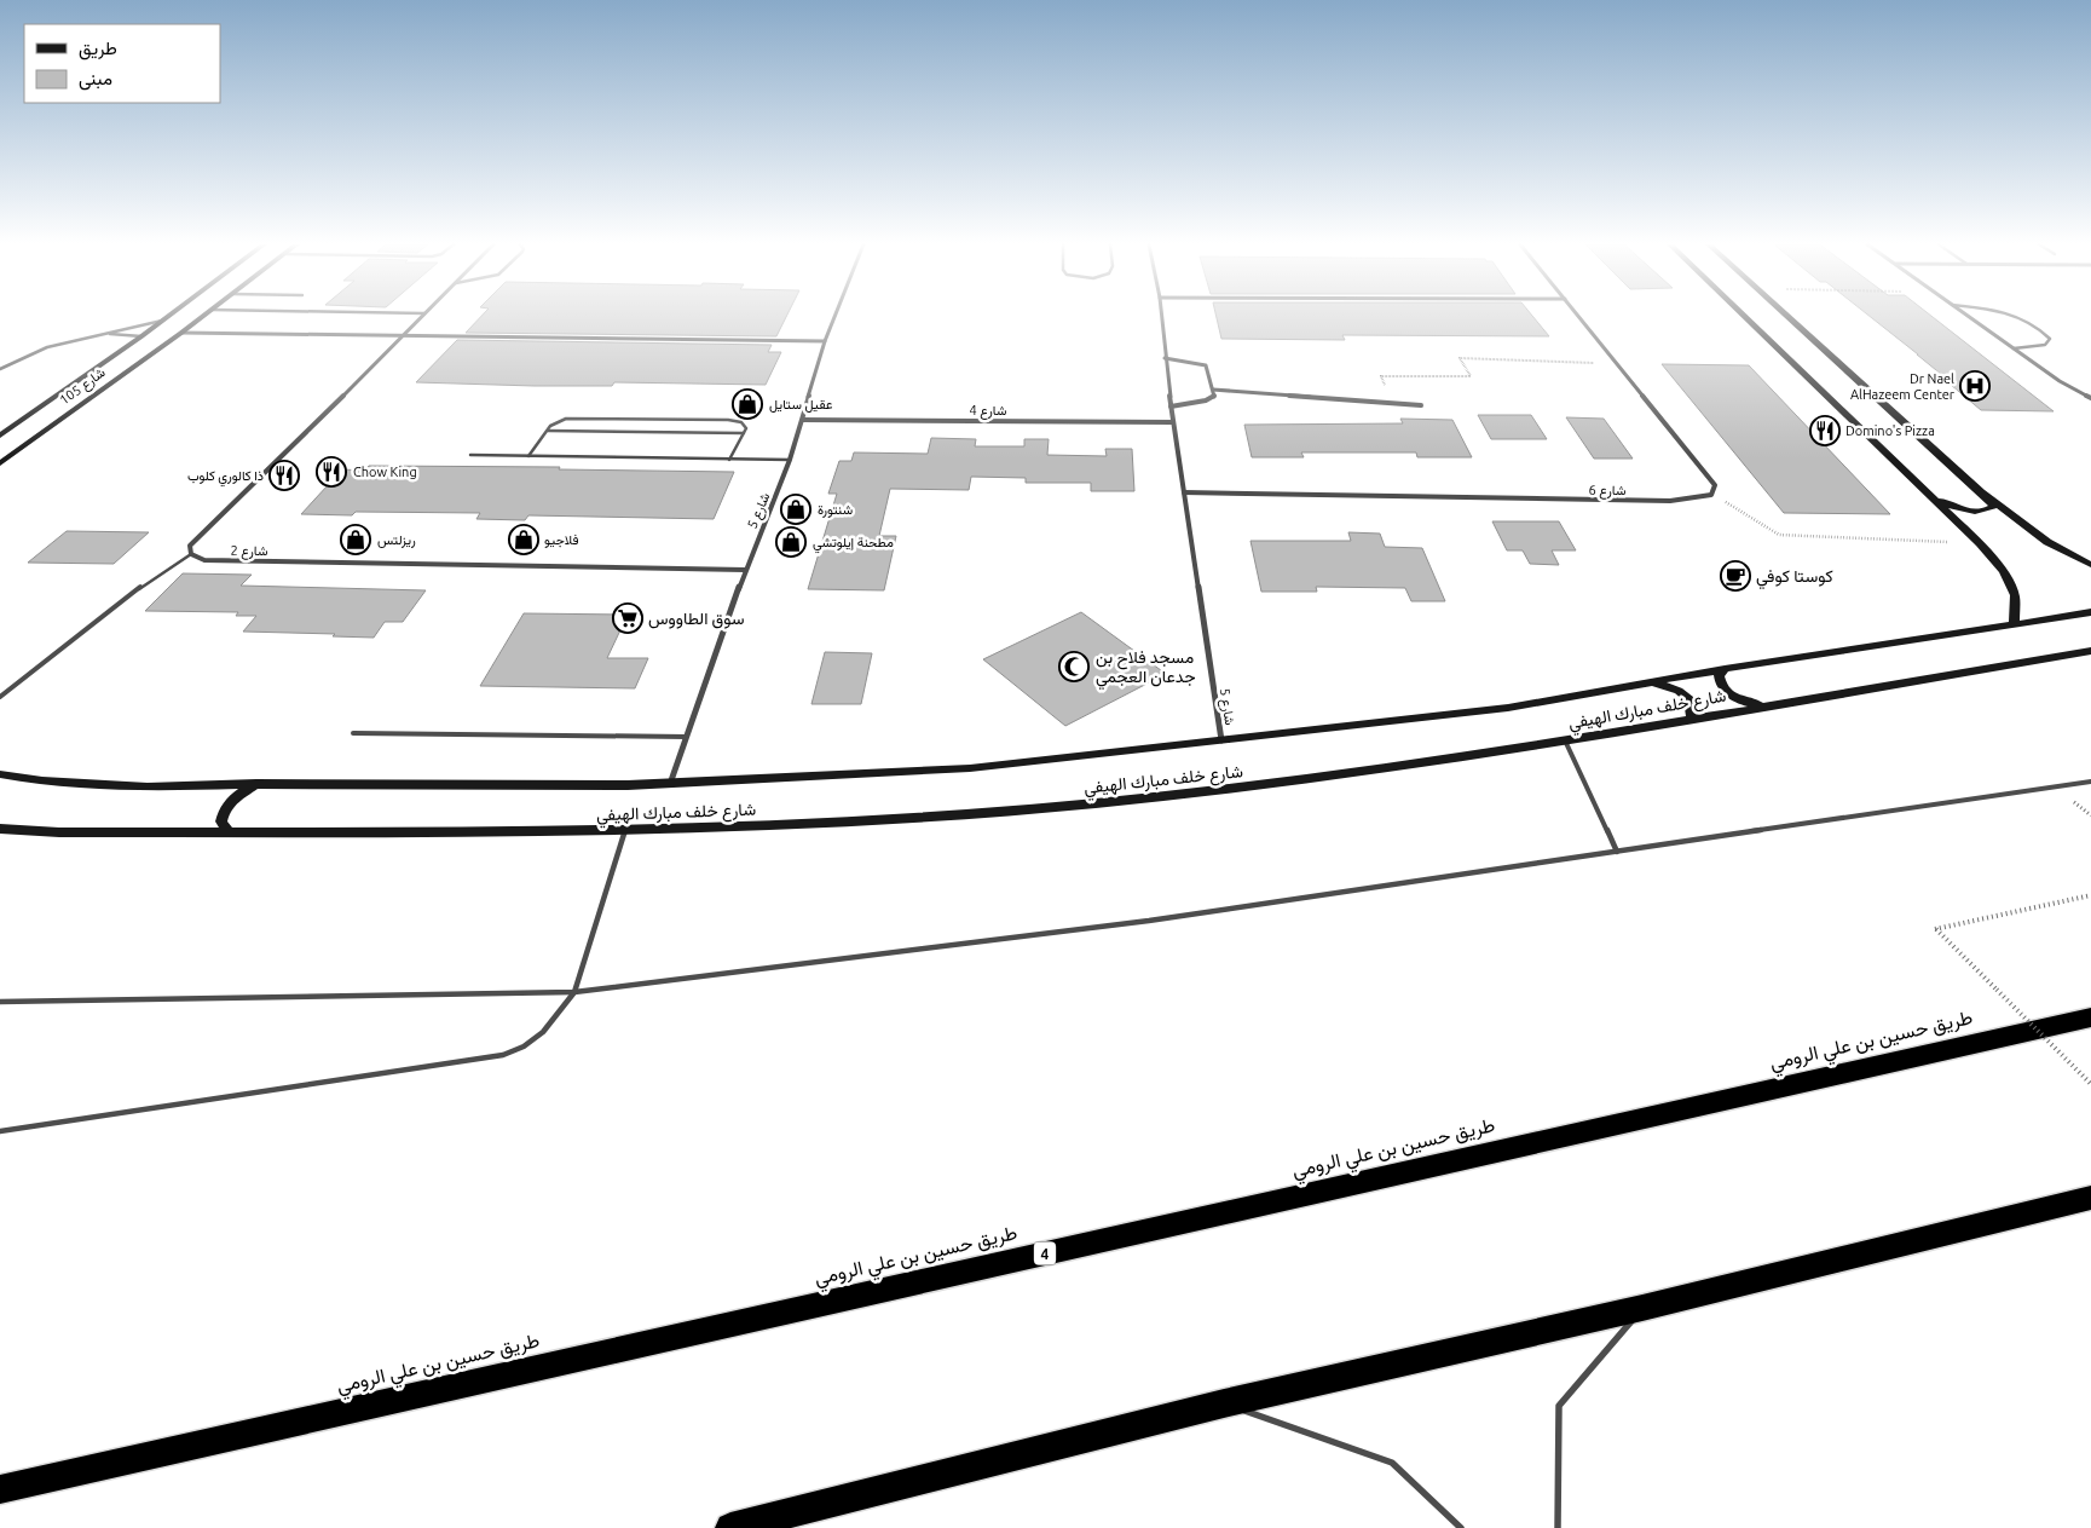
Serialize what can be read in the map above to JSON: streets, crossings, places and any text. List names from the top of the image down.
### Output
{
  "streets": {
    "highway": ["طريق حسين بن علي الرومي", "4"],
    "street": [
      "شارع 105",
      "شارع 4",
      "شارع 6",
      "شارع 5",
      "شارع 2",
      "شارع خلف مبارك الهيفي"
    ]
  },
  "crossings": [
    ["شارع 4", "شارع 5"],
    ["شارع 6", "شارع 5"],
    ["شارع 5", "شارع 2"],
    ["شارع 5", "شارع خلف مبارك الهيفي"]
  ],
  "places": {
    "hospital": ["Dr Nael AlHazeem Center"],
    "shop": [
      "عقيل ستايل",
      "شنتورة",
      "ريزلتس",
      "فلاجيو",
      "مطحنة إيلوتشي"
    ],
    "restaurant": ["Domino's Pizza", "Chow King", "ذا كالوري كلوب"],
    "cafe": ["كوستا كوفي"],
    "supermarket": ["سوق الطاووس"],
    "mosque": ["مسجد فلاح بن جدعان العجمي"]
  },
  "legend": ["طريق", "مبنى"]
}
